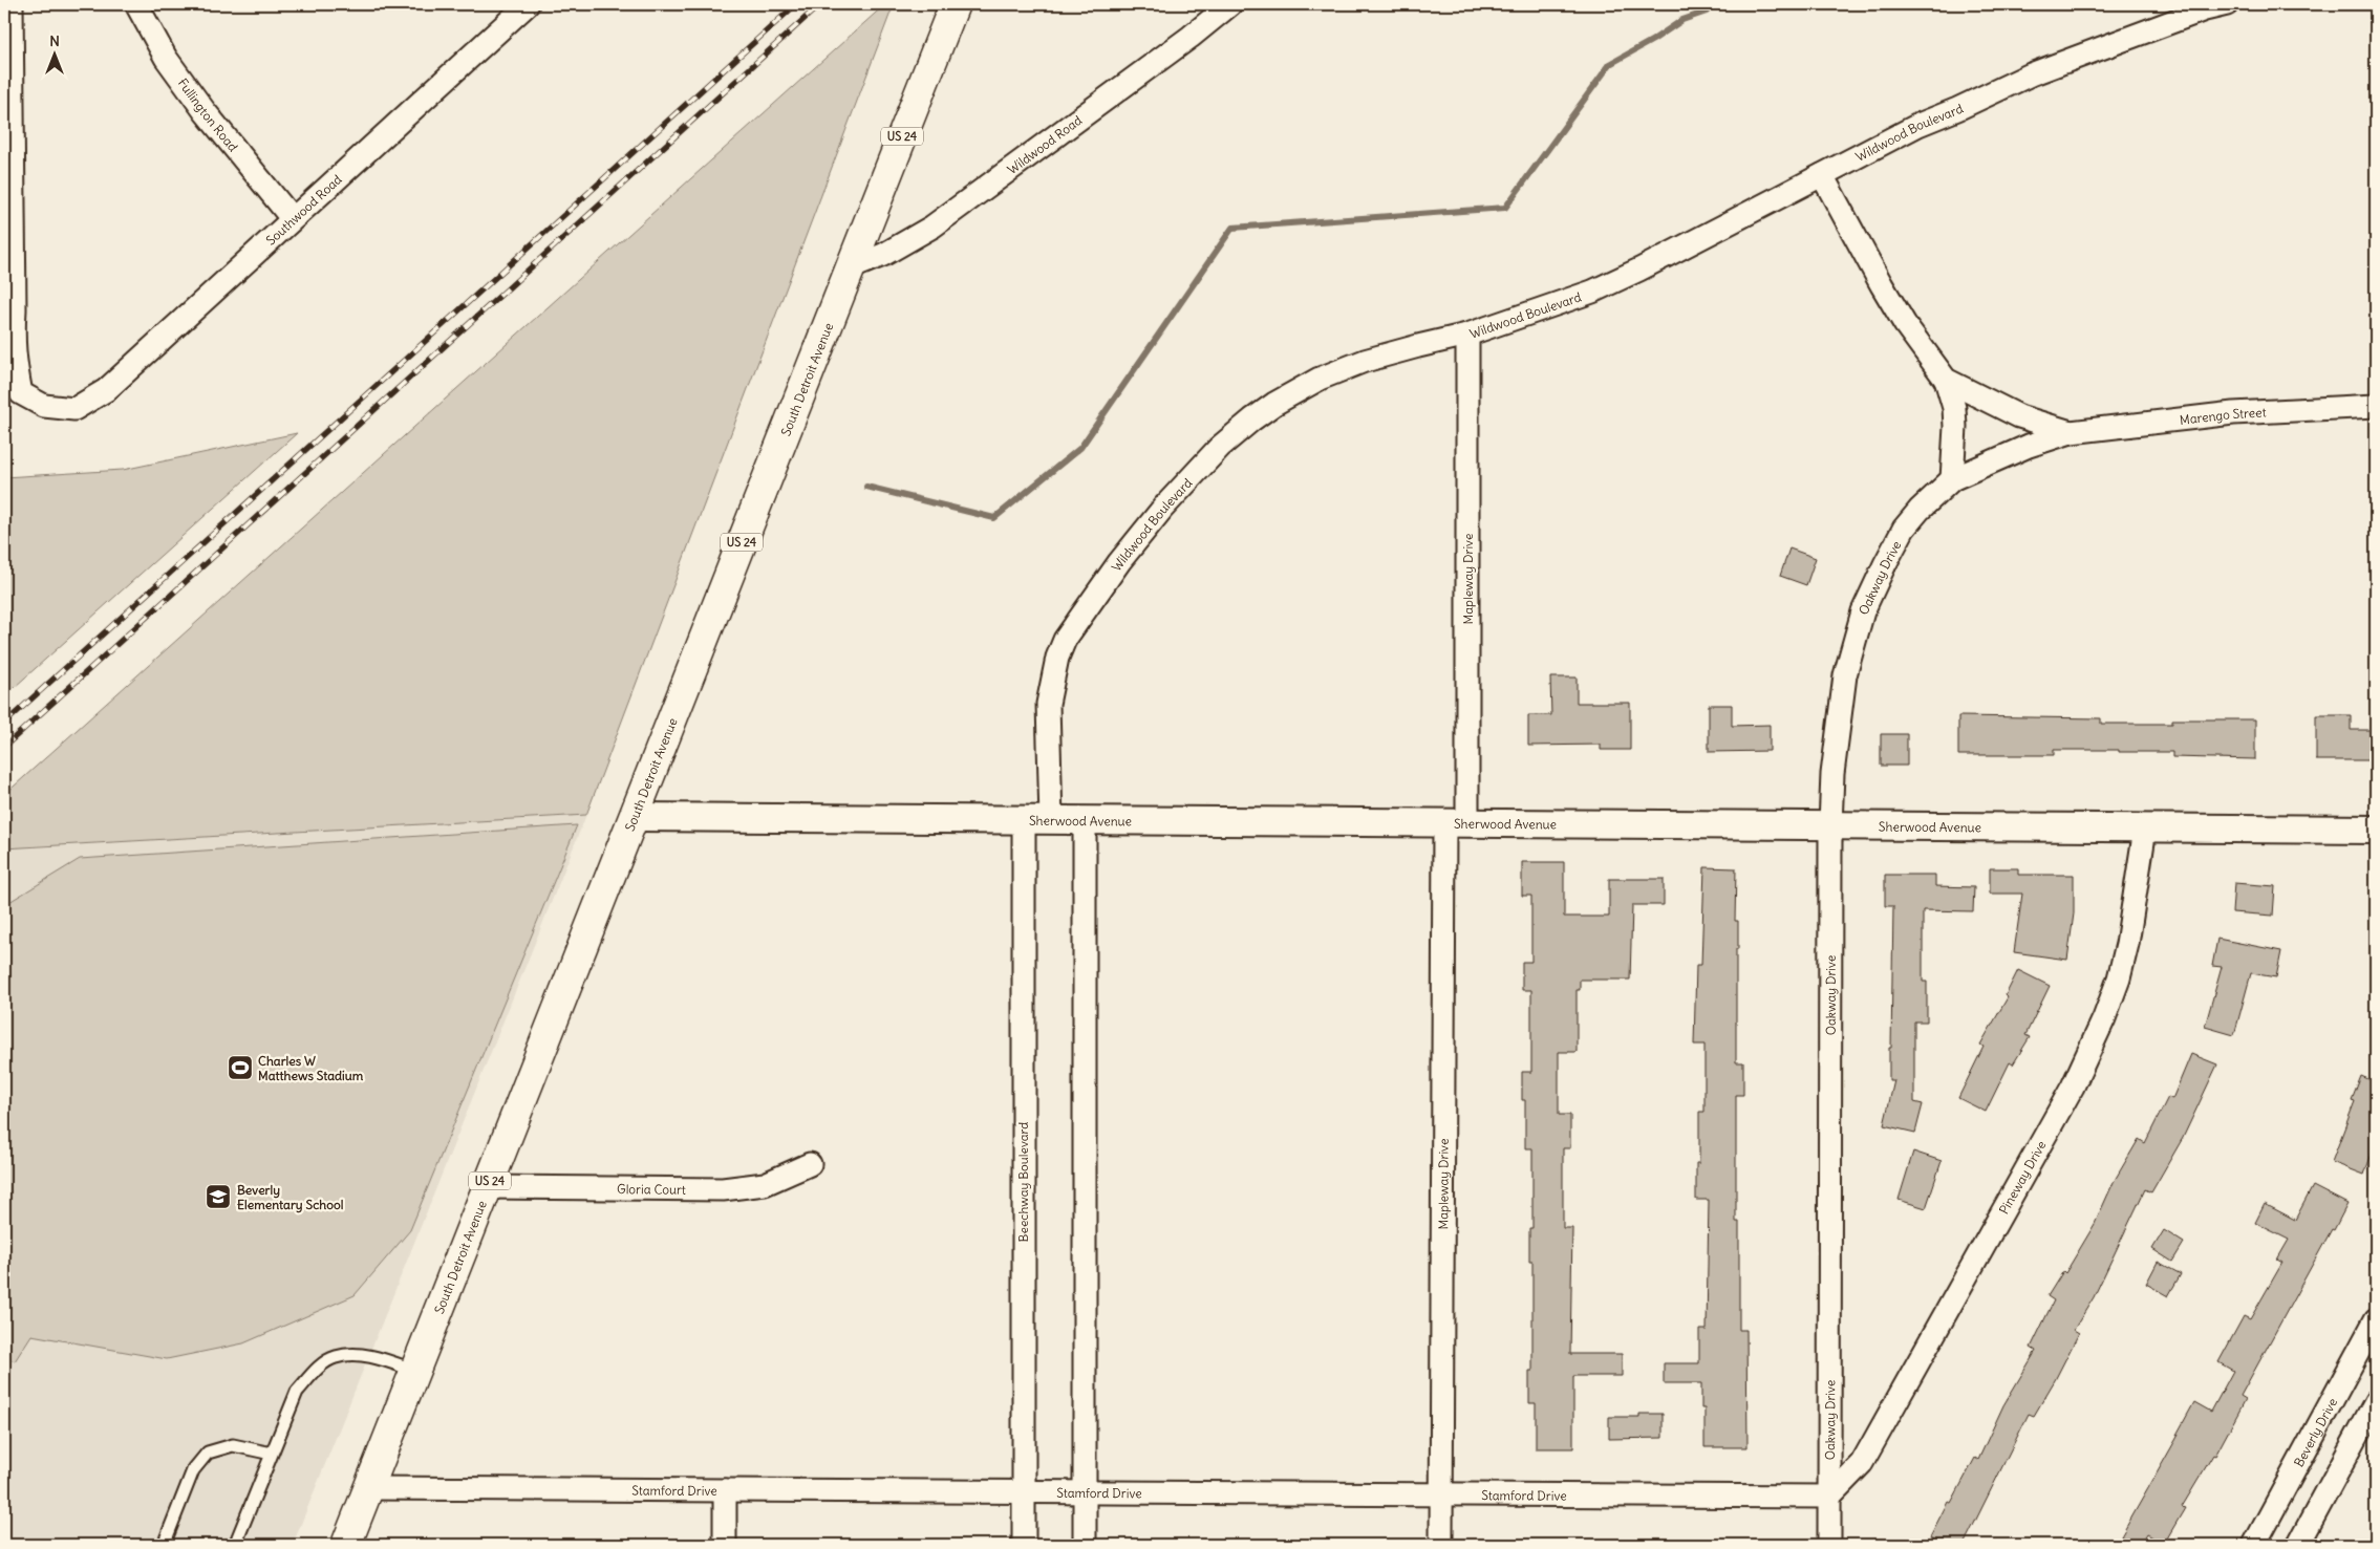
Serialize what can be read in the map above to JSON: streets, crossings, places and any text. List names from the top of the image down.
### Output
{
  "streets": {
    "main road": ["US 24", "South Detroit Avenue"],
    "street": [
      "Fullington Road",
      "Wildwood Boulevard",
      "Wildwood Road",
      "Southwood Road",
      "Marengo Street",
      "Mapleway Drive",
      "Oakway Drive",
      "Sherwood Avenue",
      "Pineway Drive",
      "Beechway Boulevard",
      "Gloria Court",
      "Beverly Drive",
      "Stamford Drive"
    ]
  },
  "crossings": [
    ["Fullington Road", "Southwood Road"],
    ["Wildwood Boulevard", "Marengo Street"],
    ["Wildwood Boulevard", "Mapleway Drive"],
    ["Wildwood Boulevard", "Sherwood Avenue"],
    ["Wildwood Road", "South Detroit Avenue"],
    ["South Detroit Avenue", "Sherwood Avenue"],
    ["South Detroit Avenue", "Gloria Court"],
    ["South Detroit Avenue", "Stamford Drive"],
    ["Marengo Street", "Oakway Drive"],
    ["Mapleway Drive", "Sherwood Avenue"],
    ["Mapleway Drive", "Stamford Drive"],
    ["Oakway Drive", "Sherwood Avenue"],
    ["Oakway Drive", "Pineway Drive"],
    ["Oakway Drive", "Stamford Drive"],
    ["Sherwood Avenue", "Pineway Drive"],
    ["Sherwood Avenue", "Beechway Boulevard"],
    ["Pineway Drive", "Stamford Drive"],
    ["Beechway Boulevard", "Stamford Drive"]
  ],
  "places": {
    "sports": ["Charles W Matthews Stadium"],
    "school or university": ["Beverly Elementary School"]
  },
  "north": "top"
}
